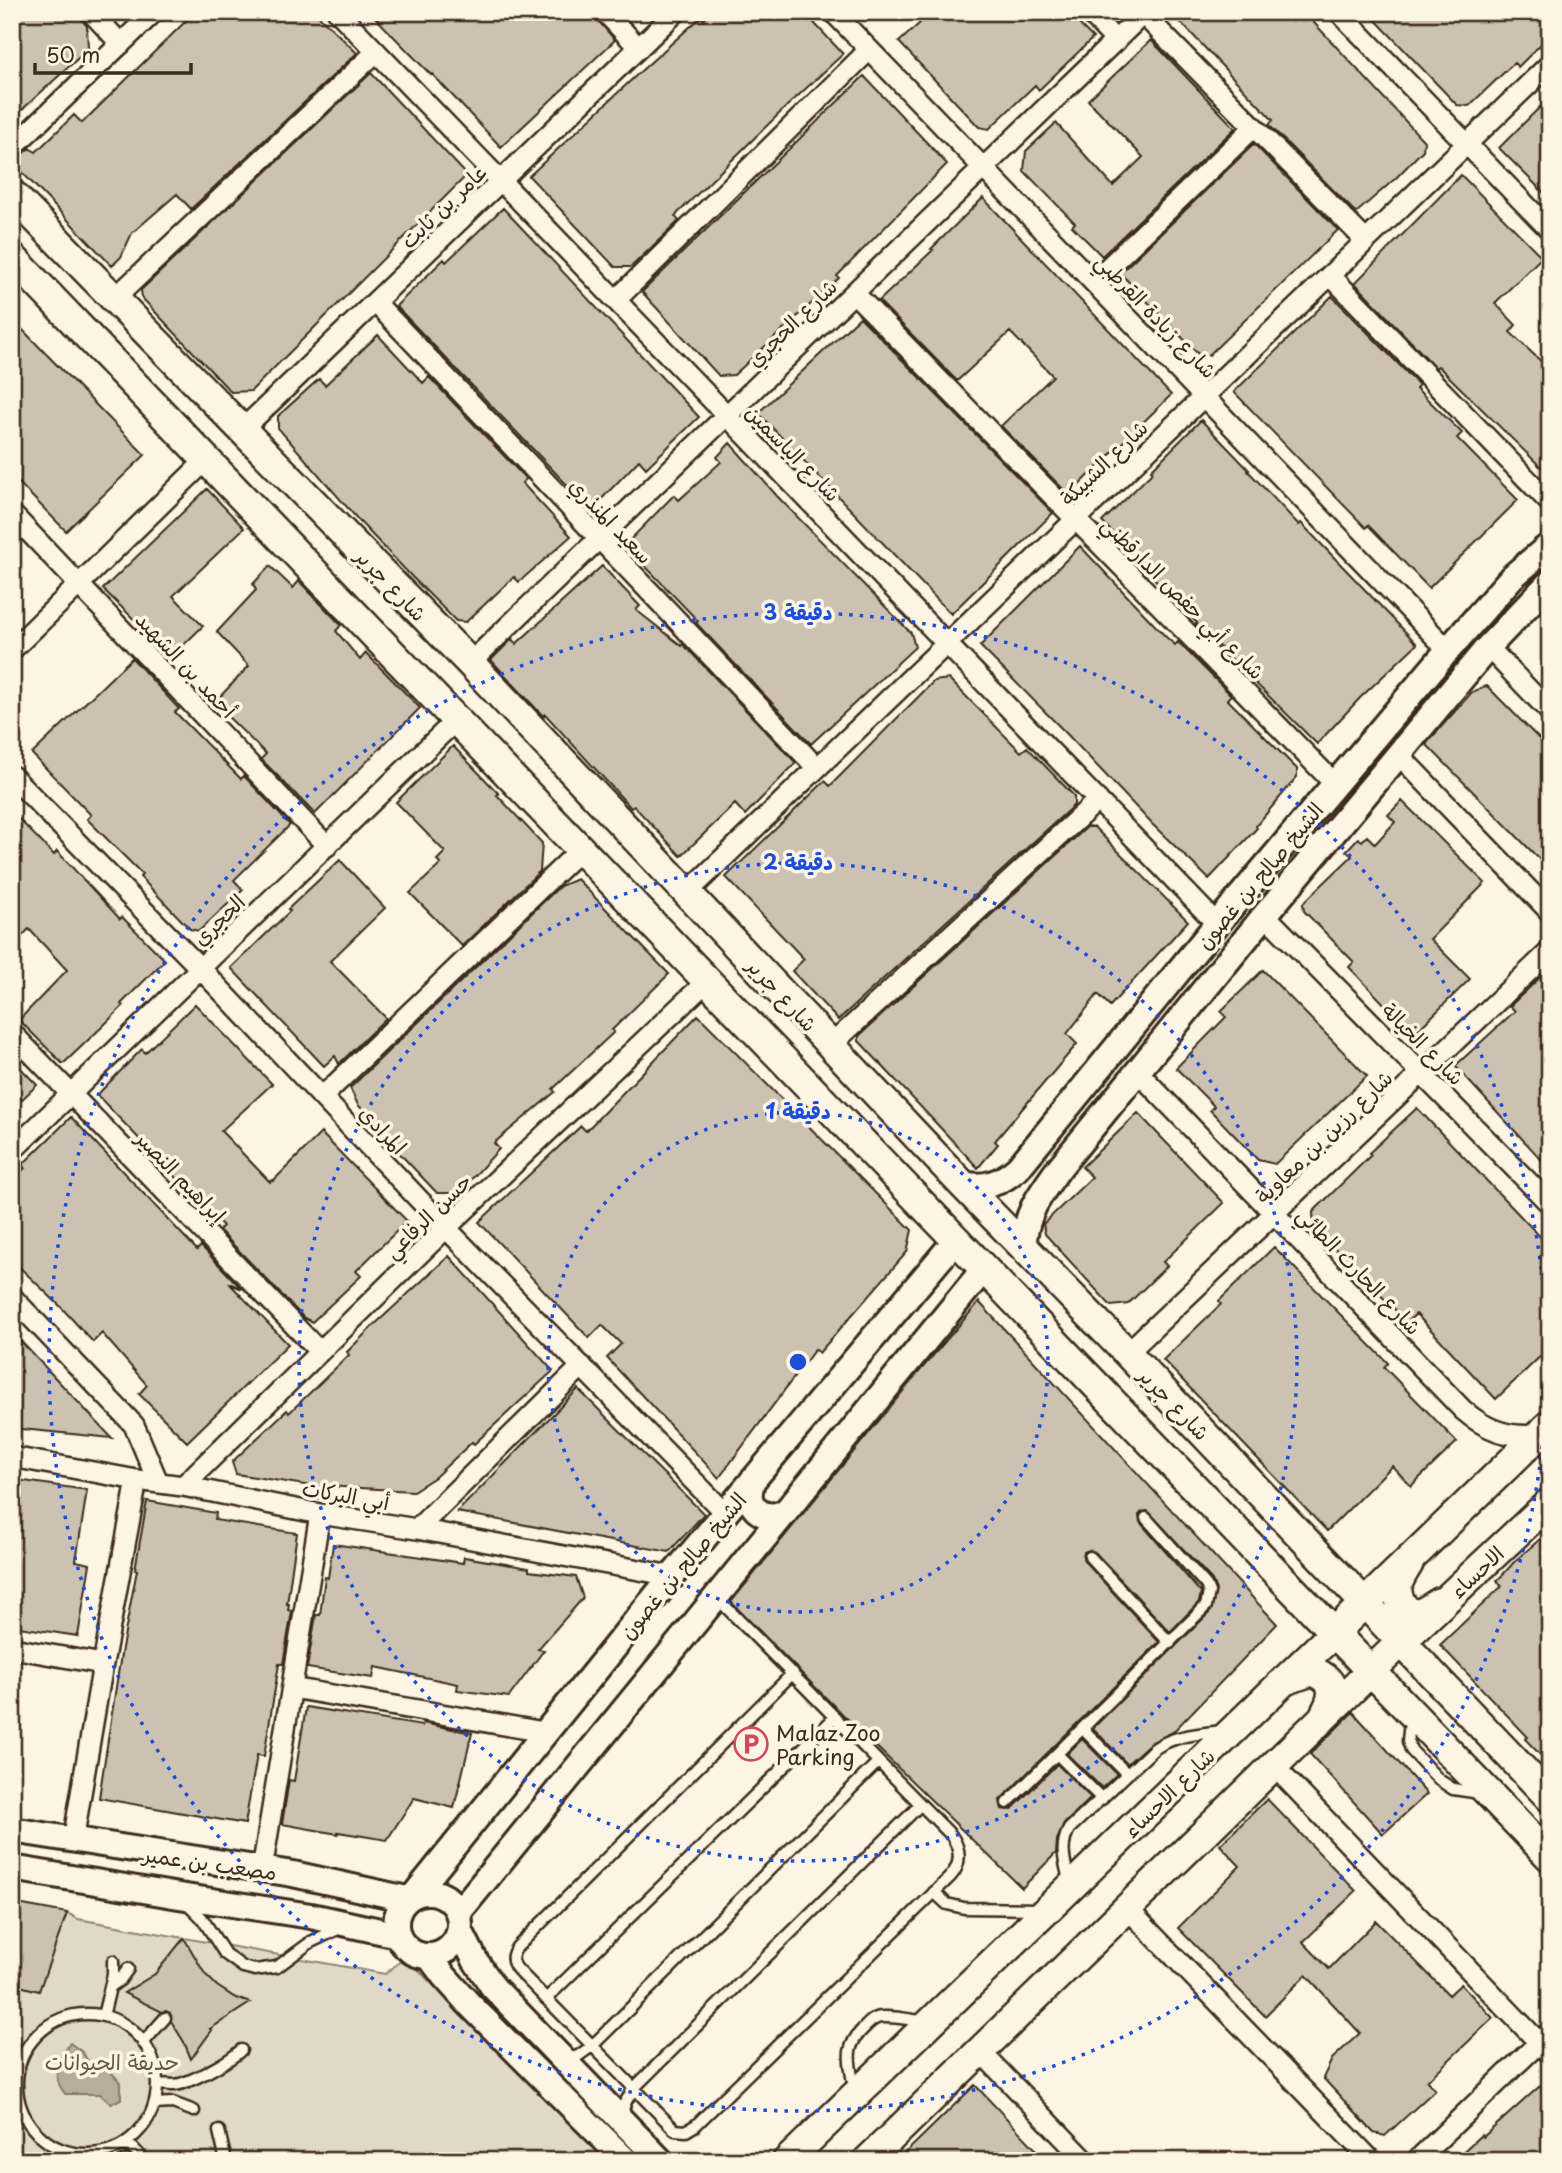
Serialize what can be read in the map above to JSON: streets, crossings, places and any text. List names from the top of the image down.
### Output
{
  "streets": {
    "main road": ["شارع جرير", "الاحساء", "شارع الاحساء"],
    "street": [
      "عامر بن ثابت",
      "شارع زيادة القرطبي",
      "شارع الحجري",
      "شارع الياسمين",
      "شارع الشبيكة",
      "سعيد المنذري",
      "شارع أبي حفص الدارقطني",
      "أحمد بن الشهيد",
      "الشيخ صالح بن غصون",
      "الحجري",
      "شارع الخيالة",
      "المرادي",
      "شارع رزين بن معاوية",
      "إبراهيم النصير",
      "حسن الرفاعي",
      "شارع الحارث الطائي",
      "أبي البركات",
      "مصعب بن عمير"
    ]
  },
  "crossings": [
    ["عامر بن ثابت", "شارع الياسمين"],
    ["عامر بن ثابت", "سعيد المنذري"],
    ["عامر بن ثابت", "شارع جرير"],
    ["شارع زيادة القرطبي", "شارع الحجري"],
    ["شارع زيادة القرطبي", "شارع الشبيكة"],
    ["شارع زيادة القرطبي", "الشيخ صالح بن غصون"],
    ["شارع الحجري", "شارع الياسمين"],
    ["شارع الحجري", "سعيد المنذري"],
    ["شارع الحجري", "شارع جرير"],
    ["شارع الحجري", "شارع أبي حفص الدارقطني"],
    ["شارع الياسمين", "شارع الشبيكة"],
    ["شارع الياسمين", "الشيخ صالح بن غصون"],
    ["شارع الشبيكة", "سعيد المنذري"],
    ["شارع الشبيكة", "شارع جرير"],
    ["شارع الشبيكة", "شارع أبي حفص الدارقطني"],
    ["شارع جرير", "الشيخ صالح بن غصون"],
    ["شارع جرير", "شارع رزين بن معاوية"],
    ["شارع جرير", "الاحساء"],
    ["شارع جرير", "شارع الاحساء"],
    ["شارع أبي حفص الدارقطني", "الشيخ صالح بن غصون"],
    ["أحمد بن الشهيد", "الحجري"],
    ["الشيخ صالح بن غصون", "شارع الخيالة"],
    ["الشيخ صالح بن غصون", "المرادي"],
    ["الشيخ صالح بن غصون", "شارع الحارث الطائي"],
    ["الشيخ صالح بن غصون", "أبي البركات"],
    ["الشيخ صالح بن غصون", "مصعب بن عمير"],
    ["الحجري", "المرادي"],
    ["الحجري", "إبراهيم النصير"],
    ["شارع الخيالة", "شارع رزين بن معاوية"],
    ["المرادي", "حسن الرفاعي"],
    ["شارع رزين بن معاوية", "شارع الحارث الطائي"],
    ["إبراهيم النصير", "حسن الرفاعي"],
    ["حسن الرفاعي", "أبي البركات"],
    ["شارع الحارث الطائي", "شارع الاحساء"]
  ],
  "parks": ["حديقة الحيوانات"],
  "places": {
    "parking": ["Malaz Zoo Parking"]
  },
  "scale_bar": "50 m",
  "rings": ["3 دقيقة", "2 دقيقة", "1 دقيقة"]
}
